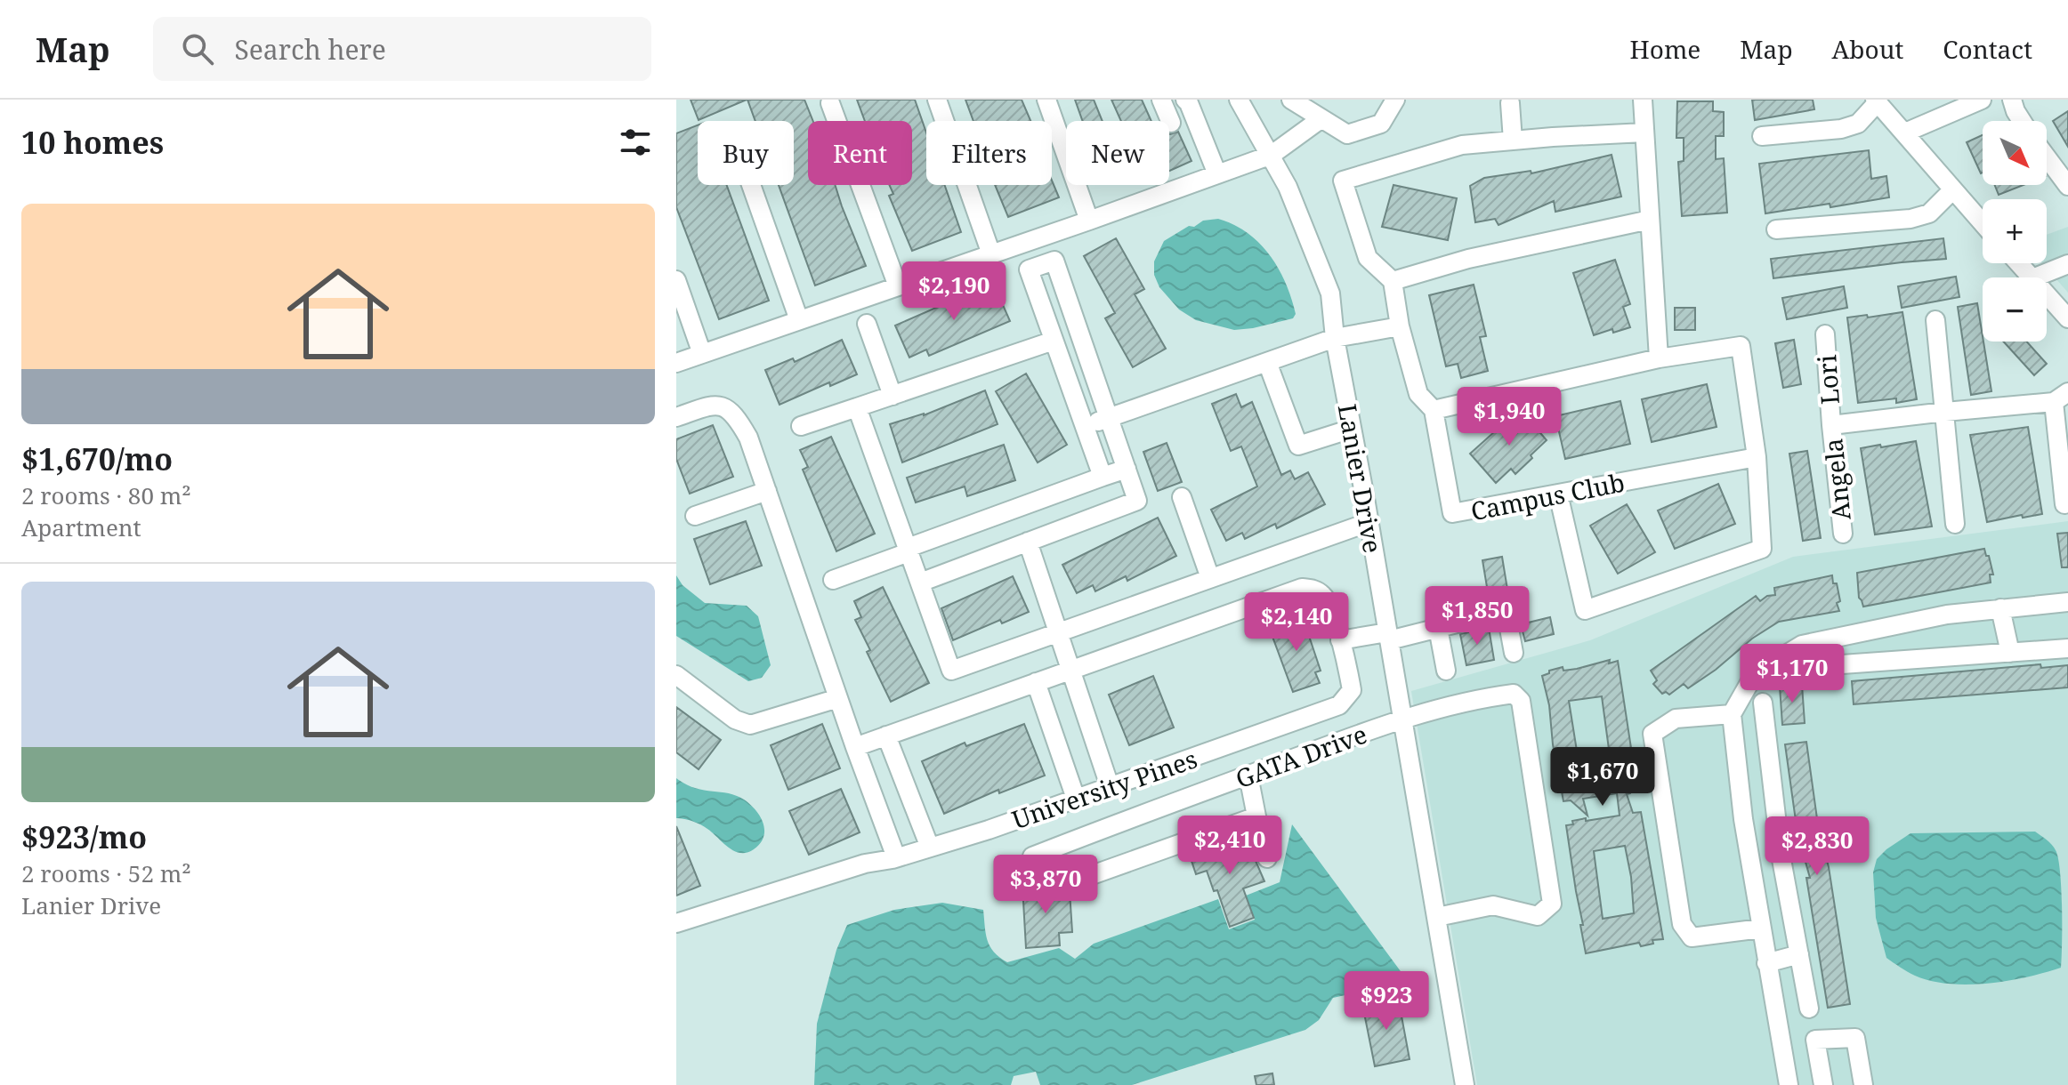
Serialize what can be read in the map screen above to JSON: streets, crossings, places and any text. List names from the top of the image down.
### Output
{
  "streets": {
    "street": [
      "Lori",
      "Lanier Drive",
      "Angela",
      "Campus Club",
      "GATA Drive",
      "University Pines"
    ]
  },
  "crossings": [
    ["Lori", "Angela"],
    ["Lanier Drive", "GATA Drive"]
  ],
  "north": "bottom right",
  "page": {
    "header": "Map",
    "search": "Search here",
    "nav": [
      "Home",
      "Map",
      "About",
      "Contact"
    ],
    "heading": "10 homes",
    "map_buttons": ["+", "−"],
    "chip": [
      "Buy",
      "Rent",
      "Filters",
      "New"
    ],
    "list": [
      {
        "name": "$1,670/mo",
        "note": "2 rooms · 80 m² · Apartment"
      },
      {
        "name": "$923/mo",
        "note": "2 rooms · 52 m² · Lanier Drive"
      }
    ],
    "price": [
      "$2,190",
      "$1,940",
      "$1,850",
      "$2,140",
      "$1,170",
      "$1,670",
      "$2,410",
      "$2,830",
      "$3,870",
      "$923"
    ]
  }
}
